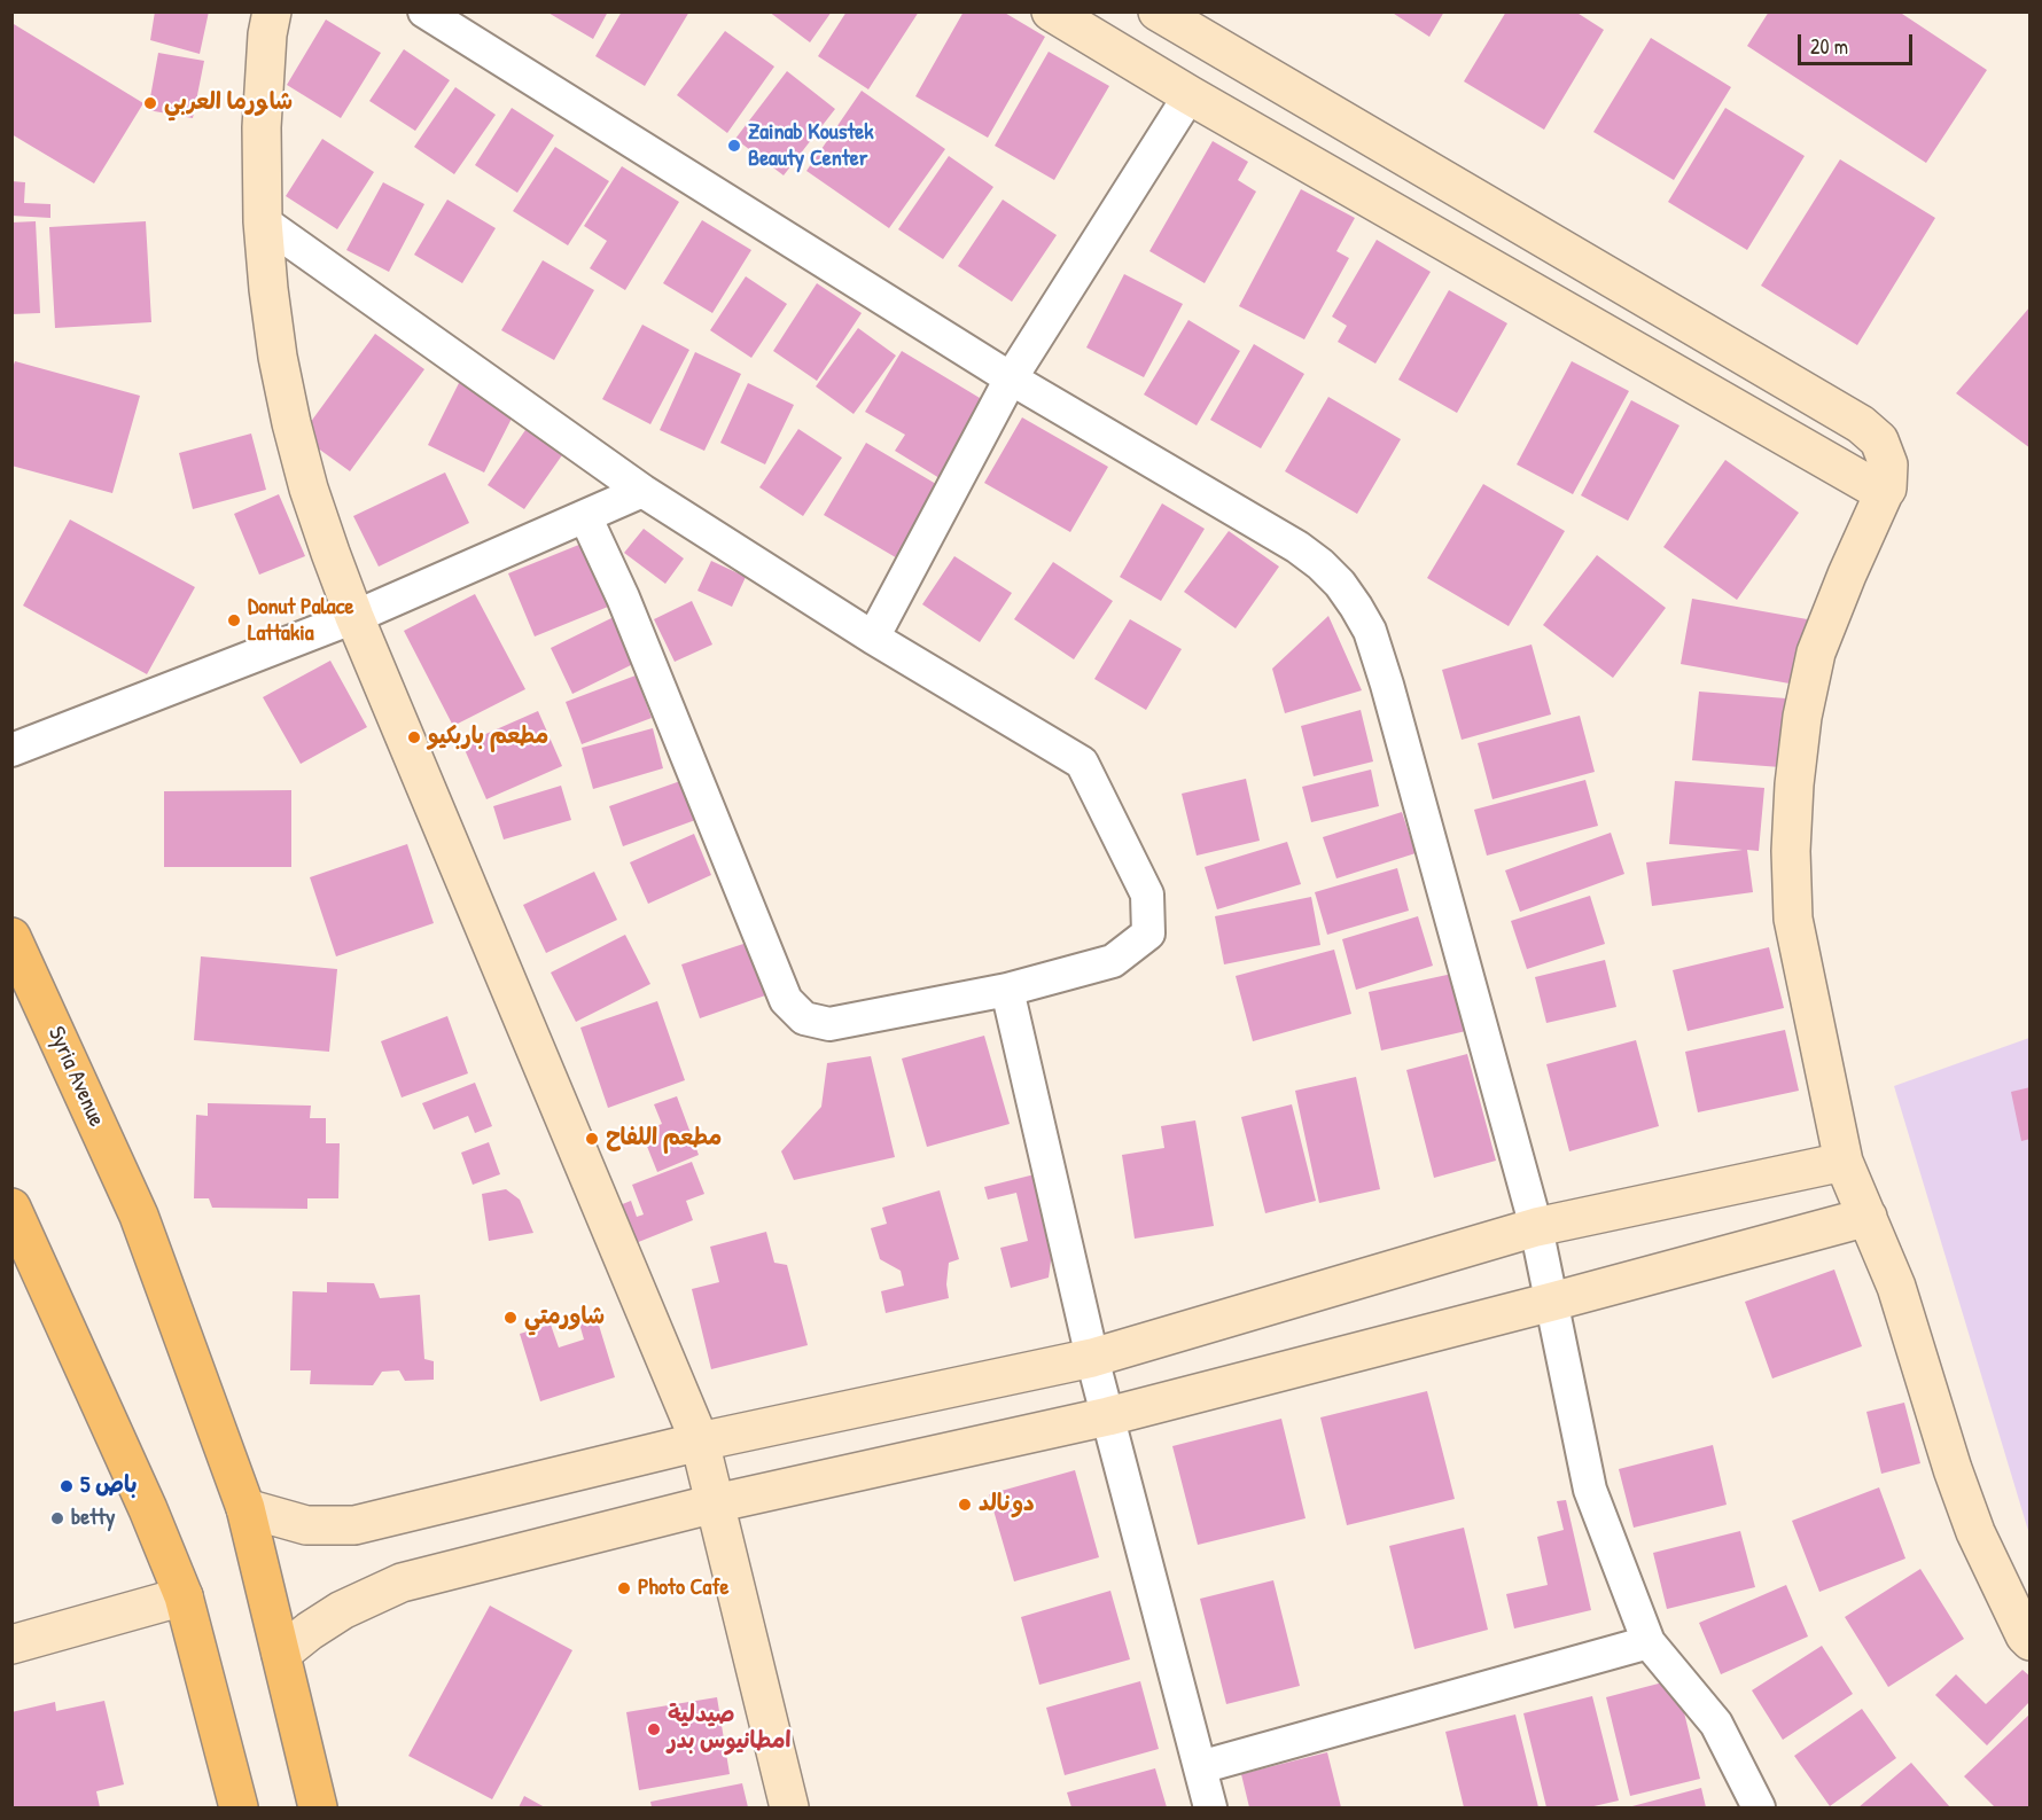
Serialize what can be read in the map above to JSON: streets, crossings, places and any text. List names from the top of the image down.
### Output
{
  "streets": {
    "main road": ["Syria Avenue"]
  },
  "places": [
    "شاورما العربي",
    "Zainab Koustek Beauty Center",
    "Donut Palace Lattakia",
    "مطعم باربكيو",
    "مطعم اللفاح",
    "شاورمتي",
    "باص 5",
    "دونالد",
    "betty",
    "Photo Cafe",
    "صيدلية امطانيوس بدر"
  ],
  "scale_bar": "20 m"
}
